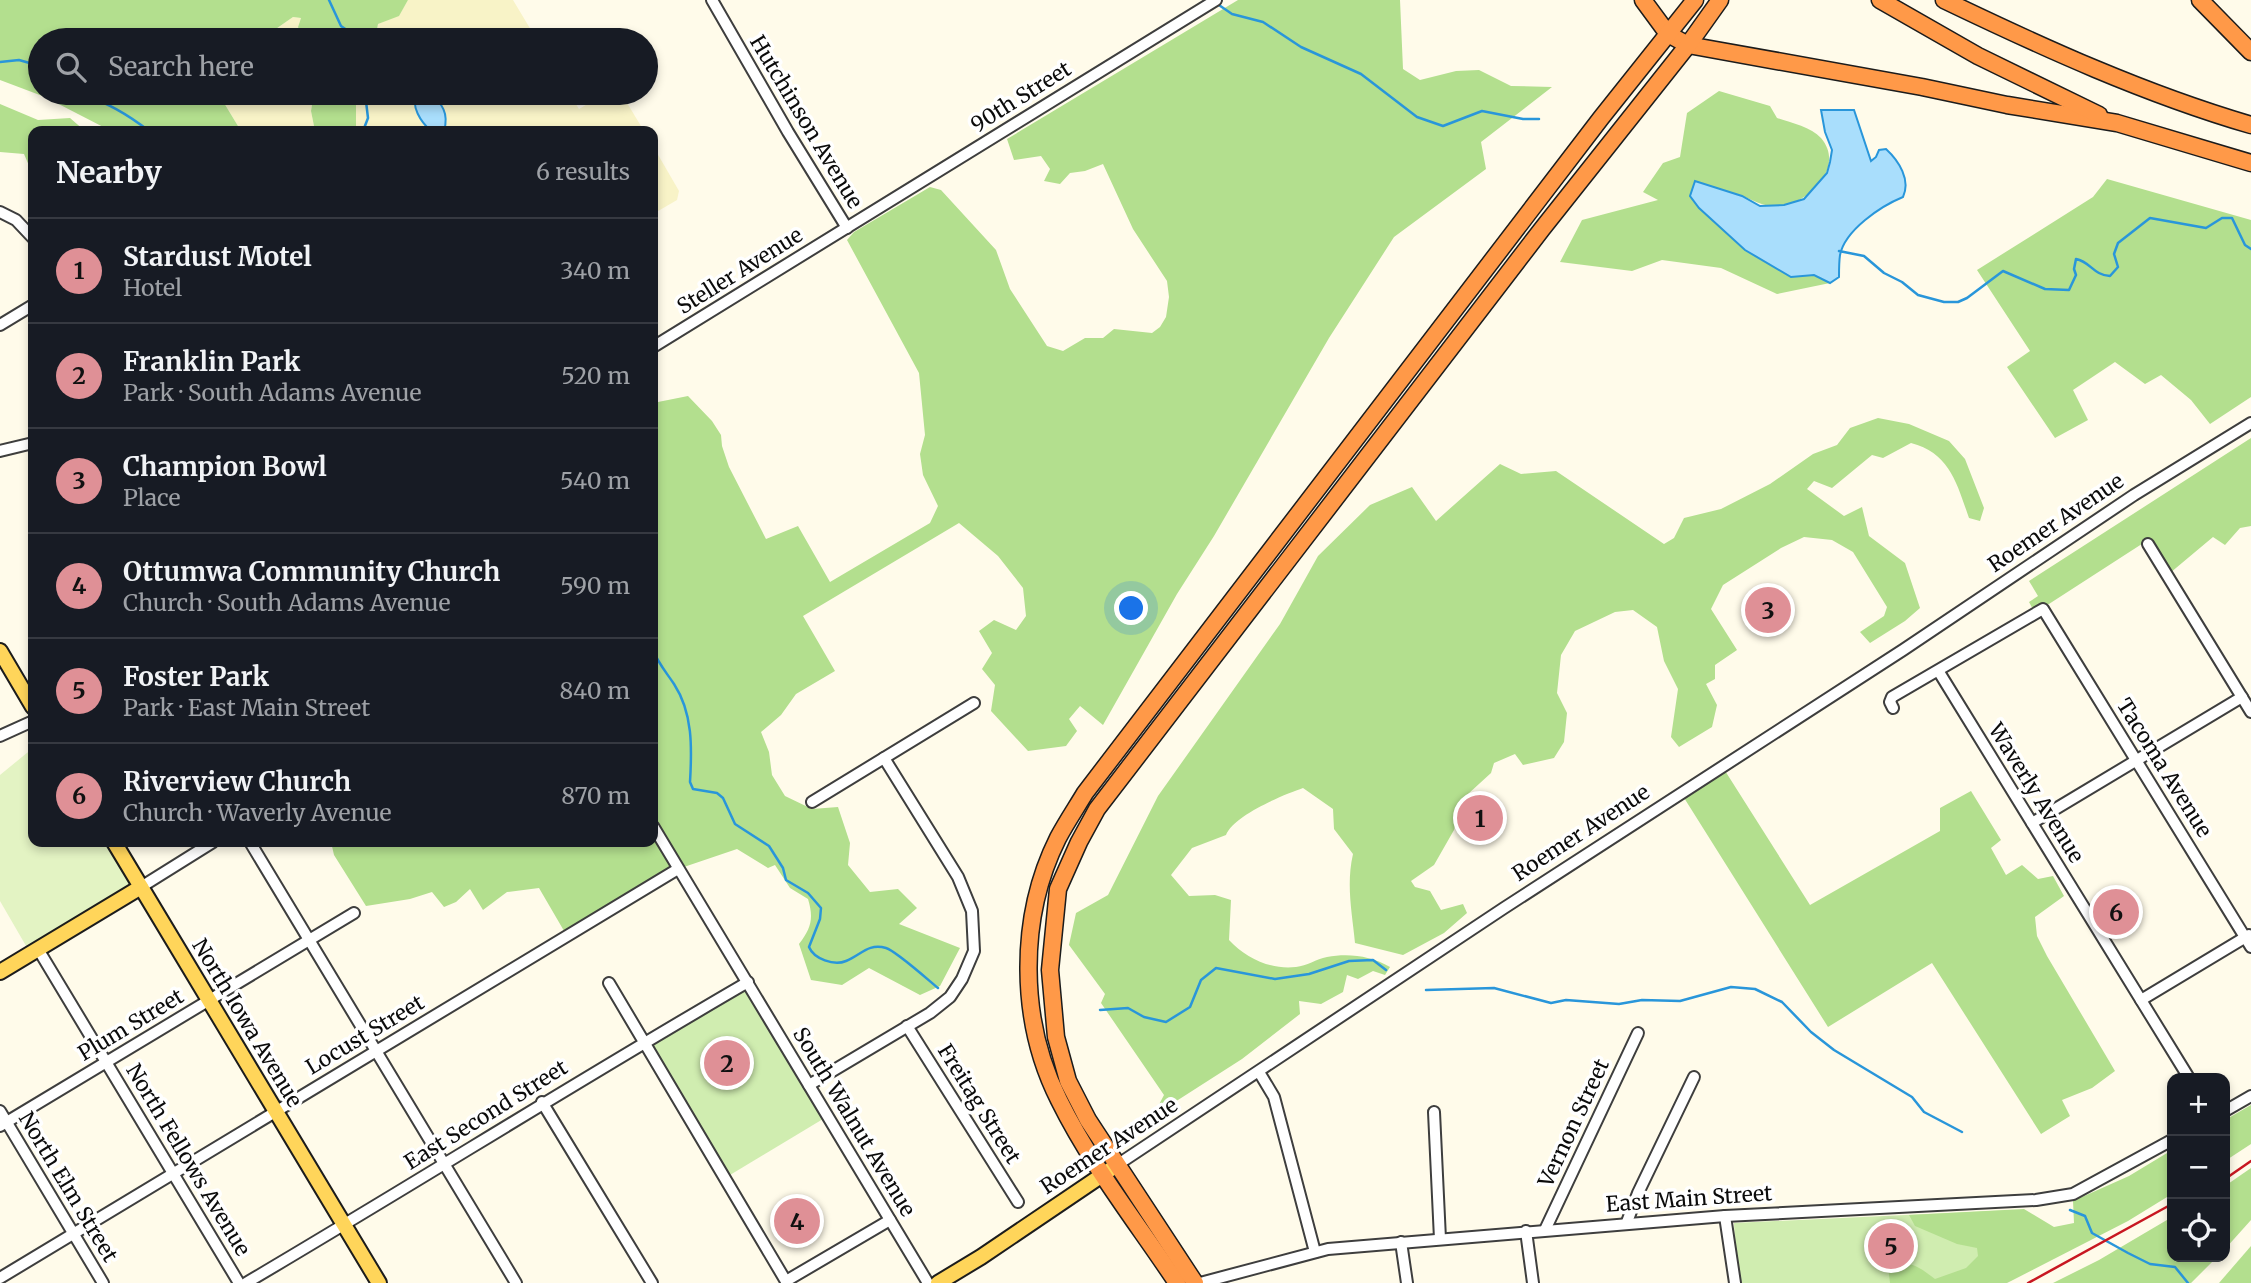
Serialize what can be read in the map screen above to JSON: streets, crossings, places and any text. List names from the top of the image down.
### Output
{
  "streets": {
    "main road": ["Roemer Avenue", "North Iowa Avenue"],
    "street": [
      "90th Street",
      "Hutchinson Avenue",
      "Steller Avenue",
      "Tacoma Avenue",
      "Waverly Avenue",
      "Plum Street",
      "Locust Street",
      "Freitag Street",
      "East Second Street",
      "South Walnut Avenue",
      "Vernon Street",
      "North Fellows Avenue",
      "North Elm Street",
      "East Main Street"
    ]
  },
  "crossings": [
    ["90th Street", "Hutchinson Avenue"],
    ["90th Street", "Steller Avenue"],
    ["Hutchinson Avenue", "Steller Avenue"],
    ["Tacoma Avenue", "Waverly Avenue"],
    ["North Iowa Avenue", "Plum Street"],
    ["North Iowa Avenue", "Locust Street"],
    ["North Iowa Avenue", "East Second Street"],
    ["Plum Street", "North Fellows Avenue"],
    ["Plum Street", "North Elm Street"],
    ["Locust Street", "South Walnut Avenue"],
    ["Locust Street", "North Fellows Avenue"],
    ["Locust Street", "North Elm Street"],
    ["East Second Street", "South Walnut Avenue"],
    ["Vernon Street", "East Main Street"]
  ],
  "page": {
    "search": "Search here",
    "heading": ["Nearby", "6 results"],
    "list": [
      {
        "mark": "1",
        "name": "Stardust Motel",
        "note": "Hotel",
        "value": "340 m"
      },
      {
        "mark": "2",
        "name": "Franklin Park",
        "note": "Park · South Adams Avenue",
        "value": "520 m"
      },
      {
        "mark": "3",
        "name": "Champion Bowl",
        "note": "Place",
        "value": "540 m"
      },
      {
        "mark": "4",
        "name": "Ottumwa Community Church",
        "note": "Church · South Adams Avenue",
        "value": "590 m"
      },
      {
        "mark": "5",
        "name": "Foster Park",
        "note": "Park · East Main Street",
        "value": "840 m"
      },
      {
        "mark": "6",
        "name": "Riverview Church",
        "note": "Church · Waverly Avenue",
        "value": "870 m"
      }
    ],
    "pins": [
      "3",
      "1",
      "6",
      "2",
      "4",
      "5"
    ],
    "map_buttons": ["+", "−"]
  }
}
